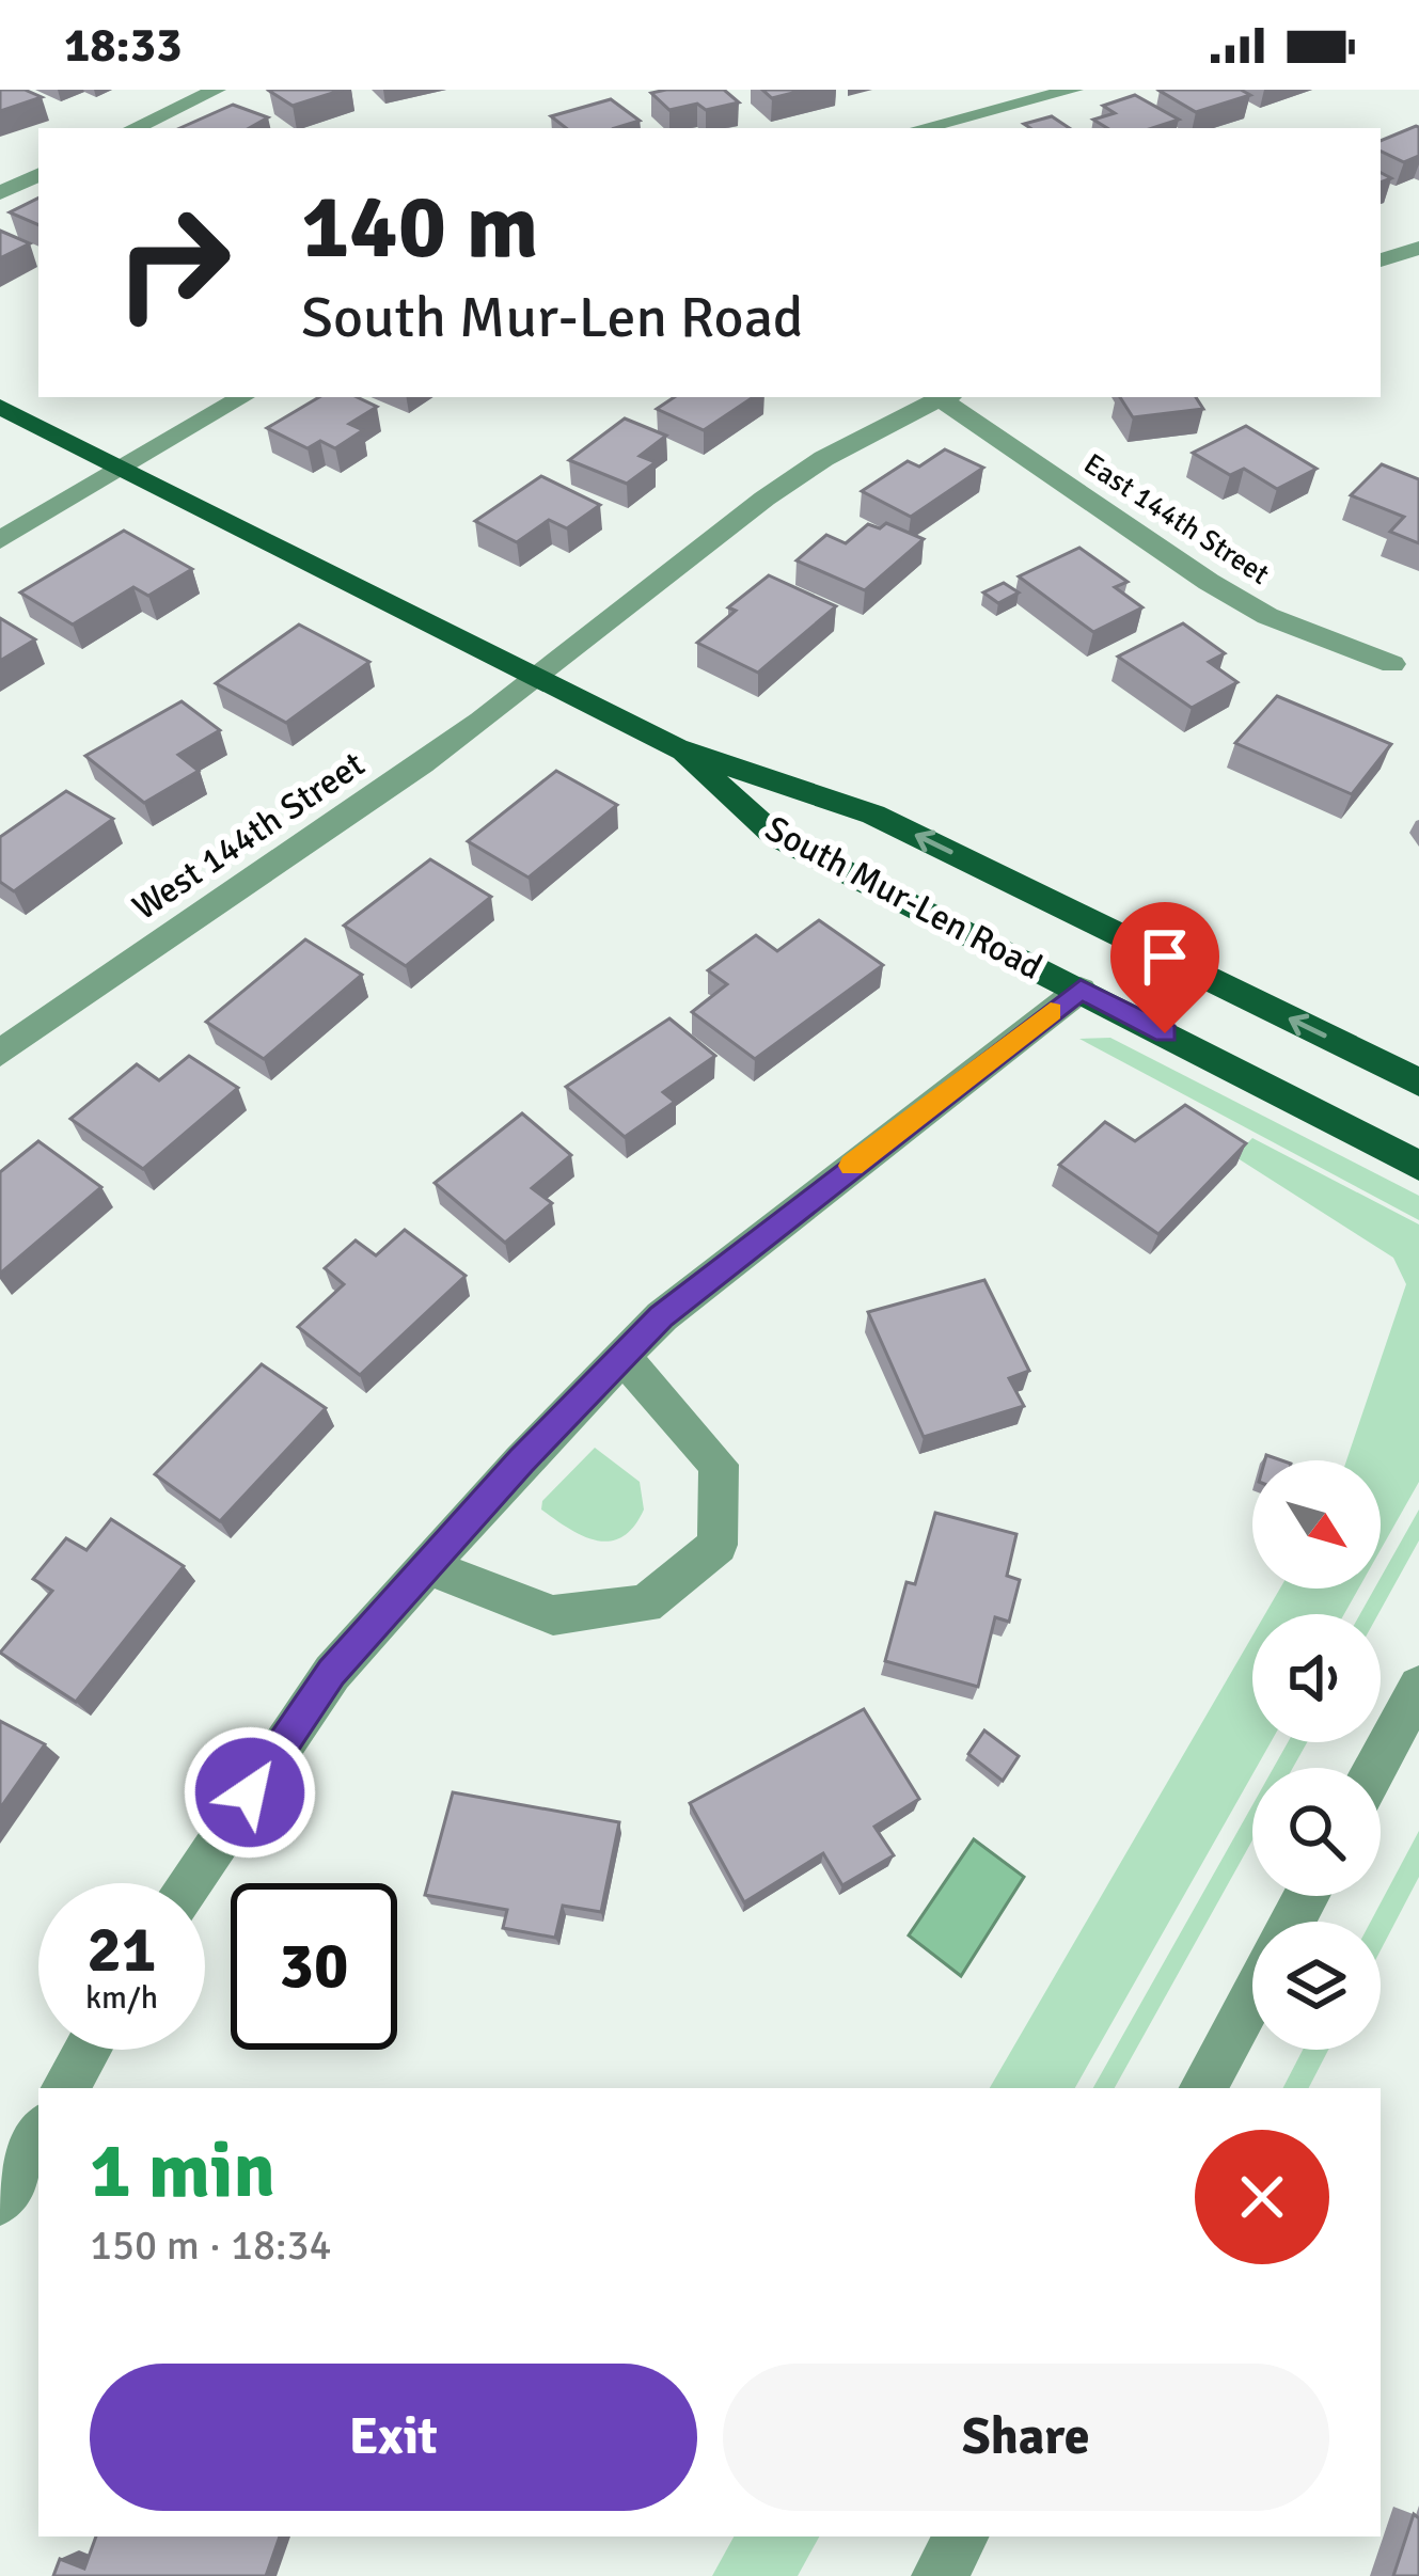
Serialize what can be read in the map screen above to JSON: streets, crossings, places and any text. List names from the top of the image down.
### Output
{
  "streets": {
    "main road": ["South Mur-Len Road"],
    "street": ["East 144th Street", "West 144th Street"]
  },
  "crossings": [
    ["East 144th Street", "West 144th Street"],
    ["East 144th Street", "South Mur-Len Road"],
    ["West 144th Street", "South Mur-Len Road"]
  ],
  "north": "bottom right",
  "page": {
    "status": "18:33",
    "turn": ["140 m", "South Mur-Len Road"],
    "speed": "21 km/h",
    "limit": "30",
    "heading": ["1 min", "150 m · 18:34"],
    "buttons": ["Exit", "Share"]
  }
}
